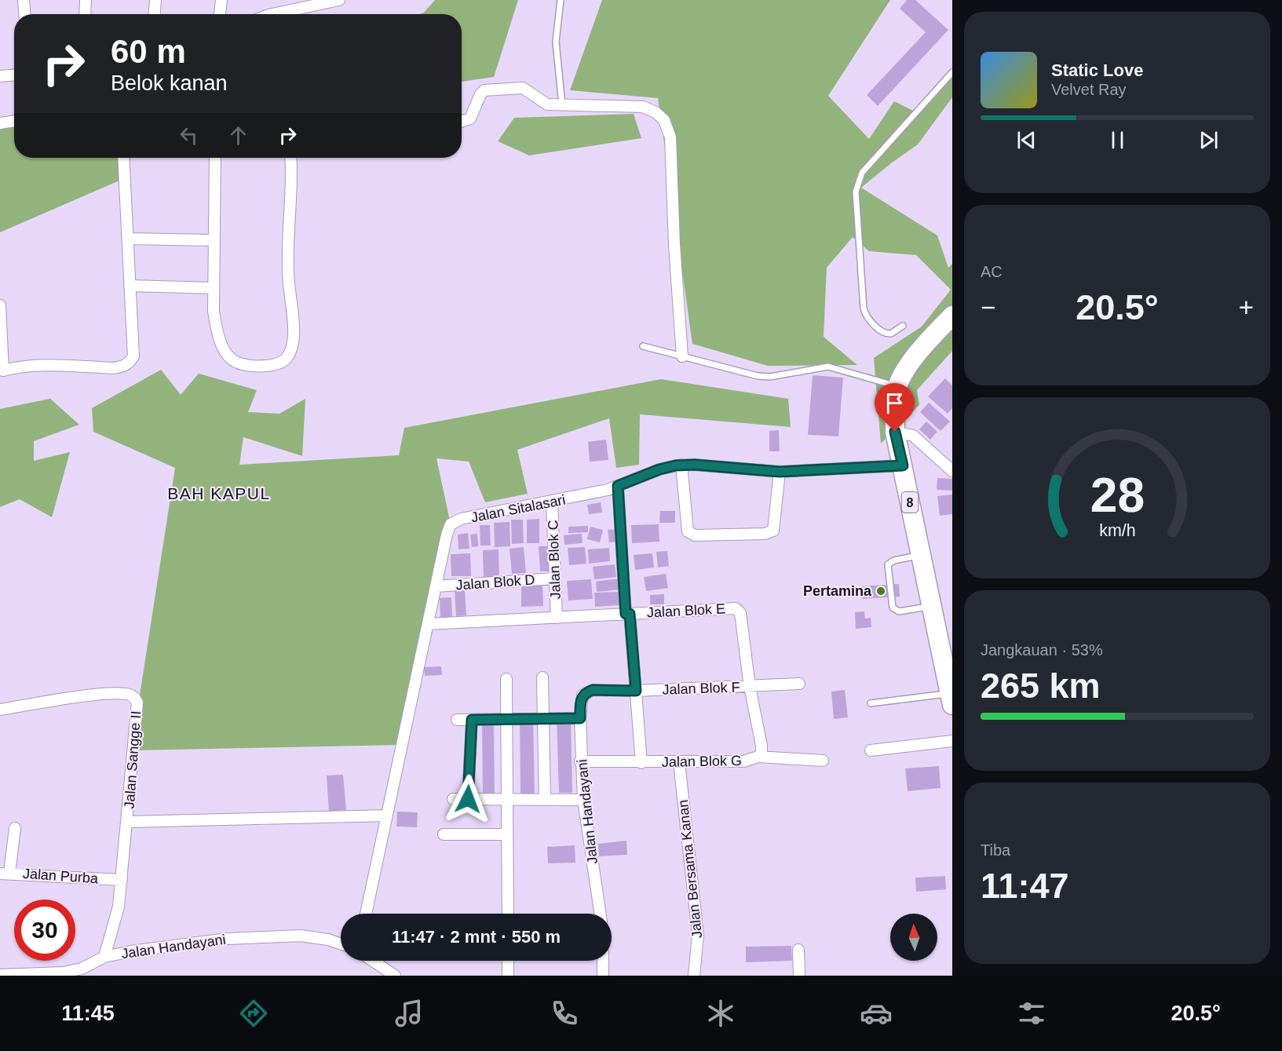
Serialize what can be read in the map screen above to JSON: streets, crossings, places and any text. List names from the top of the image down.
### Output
{
  "streets": {
    "highway": ["8"],
    "street": [
      "Jalan Sitalasari",
      "Jalan Blok C",
      "Jalan Blok D",
      "Jalan Blok E",
      "Jalan Blok F",
      "Jalan Sangge II",
      "Jalan Blok G",
      "Jalan Handayani",
      "Jalan Bersama Kanan",
      "Jalan Purba"
    ]
  },
  "crossings": [
    ["8", "Jalan Sitalasari"],
    ["Jalan Sitalasari", "Jalan Blok C"],
    ["Jalan Sitalasari", "Jalan Blok D"],
    ["Jalan Sitalasari", "Jalan Blok E"],
    ["Jalan Blok C", "Jalan Blok D"],
    ["Jalan Blok C", "Jalan Blok E"],
    ["Jalan Blok E", "Jalan Blok F"],
    ["Jalan Blok E", "Jalan Blok G"],
    ["Jalan Blok F", "Jalan Handayani"],
    ["Jalan Sangge II", "Jalan Handayani"],
    ["Jalan Sangge II", "Jalan Purba"],
    ["Jalan Blok G", "Jalan Handayani"],
    ["Jalan Blok G", "Jalan Bersama Kanan"]
  ],
  "districts": ["BAH KAPUL"],
  "places": ["Pertamina"],
  "north": "top",
  "page": {
    "turn": ["60 m", "Belok kanan"],
    "song": ["Static Love", "Velvet Ray"],
    "tile": [
      "AC",
      ["Jangkauan · 53%", "265 km"],
      ["Tiba", "11:47"]
    ],
    "heat": ["−", "20.5°", "+"],
    "limit": "30",
    "trip": "11:47 · 2 mnt · 550 m",
    "tabs": ["11:45", "20.5°"],
    "gauge": ["28", "km/h"]
  }
}
